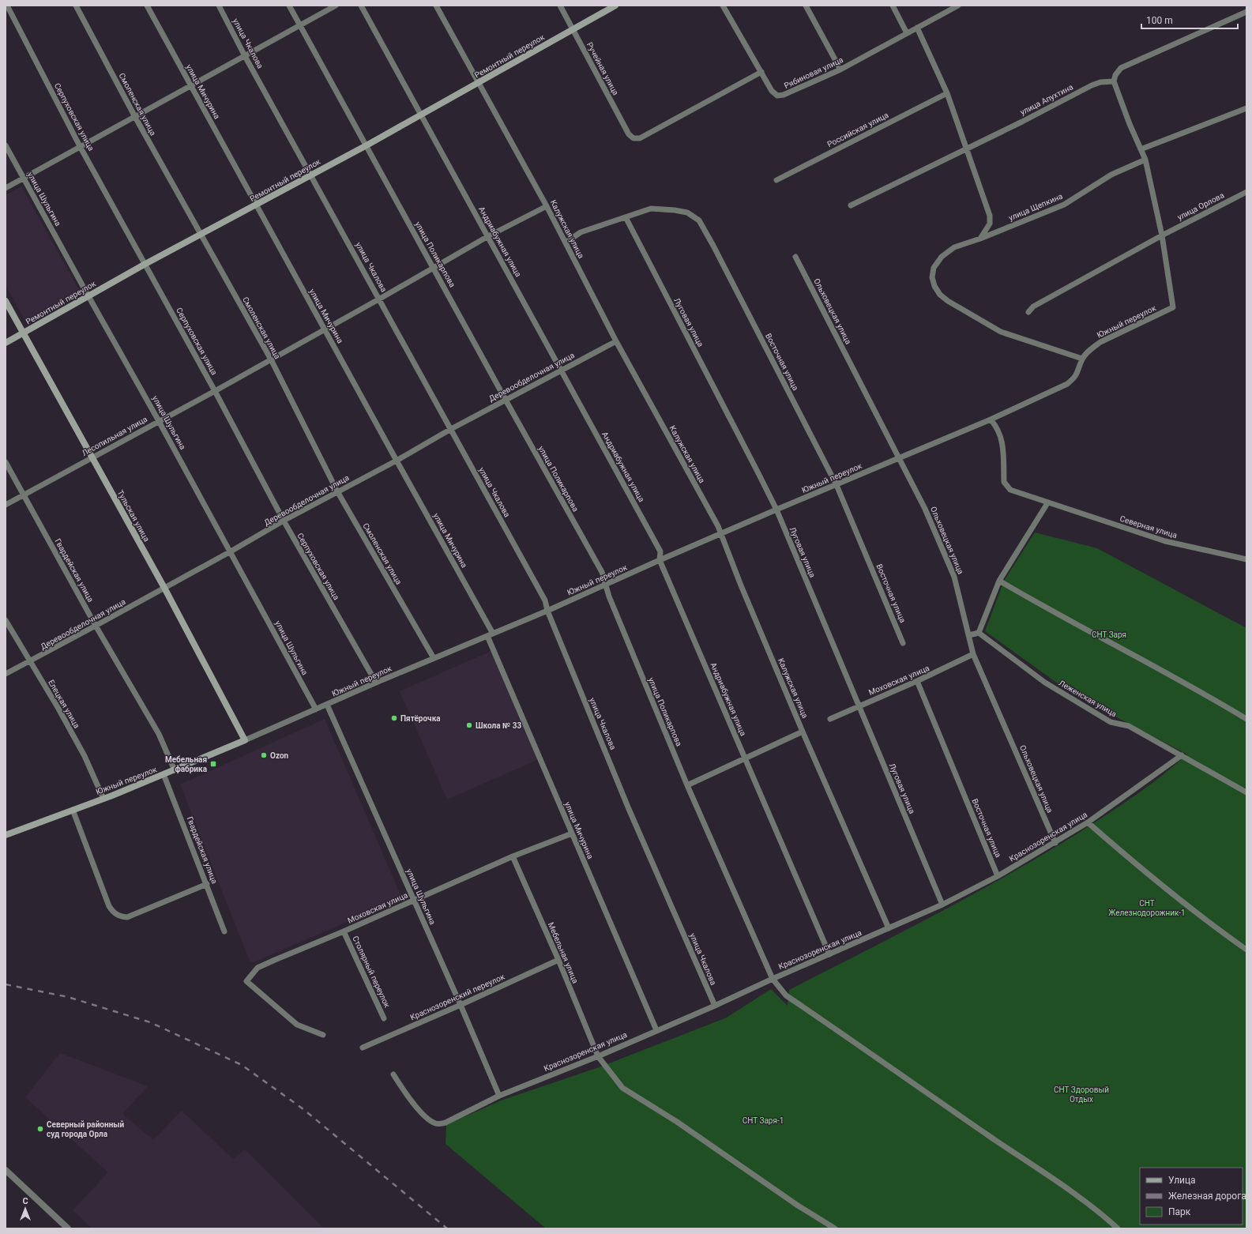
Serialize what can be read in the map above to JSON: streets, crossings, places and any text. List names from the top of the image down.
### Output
{
  "streets": {
    "main road": ["Ремонтный переулок", "Южный переулок", "Тульская улица"],
    "street": [
      "улица Чкалова",
      "Ручейная улица",
      "Рябиновая улица",
      "улица Мичурина",
      "улица Апухтина",
      "Смоленская улица",
      "Серпуховская улица",
      "Российская улица",
      "улица Шульгина",
      "улица Орлова",
      "улица Щепкина",
      "Калужская улица",
      "Андриабужная улица",
      "улица Поликарпова",
      "Ольховецкая улица",
      "Луговая улица",
      "Восточная улица",
      "Деревообделочная улица",
      "Лесопильная улица",
      "Северная улица",
      "Гвардейская улица",
      "Моховская улица",
      "Леженская улица",
      "Елецкая улица",
      "Краснозоренская улица",
      "Мебельная улица",
      "Столярный переулок",
      "Краснозоренский переулок"
    ]
  },
  "crossings": [
    ["улица Чкалова", "Ремонтный переулок"],
    ["улица Чкалова", "Южный переулок"],
    ["улица Чкалова", "Деревообделочная улица"],
    ["улица Чкалова", "Лесопильная улица"],
    ["улица Чкалова", "Краснозоренская улица"],
    ["Ремонтный переулок", "Ручейная улица"],
    ["Ремонтный переулок", "улица Мичурина"],
    ["Ремонтный переулок", "Смоленская улица"],
    ["Ремонтный переулок", "Серпуховская улица"],
    ["Ремонтный переулок", "улица Шульгина"],
    ["Ремонтный переулок", "Калужская улица"],
    ["Ремонтный переулок", "Андриабужная улица"],
    ["Ремонтный переулок", "улица Поликарпова"],
    ["Ремонтный переулок", "Тульская улица"],
    ["Ручейная улица", "Рябиновая улица"],
    ["улица Мичурина", "Южный переулок"],
    ["улица Мичурина", "Деревообделочная улица"],
    ["улица Мичурина", "Лесопильная улица"],
    ["улица Мичурина", "Моховская улица"],
    ["улица Мичурина", "Краснозоренская улица"],
    ["Смоленская улица", "Южный переулок"],
    ["Смоленская улица", "Деревообделочная улица"],
    ["Смоленская улица", "Лесопильная улица"],
    ["Серпуховская улица", "Южный переулок"],
    ["Серпуховская улица", "Деревообделочная улица"],
    ["Серпуховская улица", "Лесопильная улица"],
    ["улица Шульгина", "Южный переулок"],
    ["улица Шульгина", "Деревообделочная улица"],
    ["улица Шульгина", "Лесопильная улица"],
    ["улица Шульгина", "Моховская улица"],
    ["улица Шульгина", "Краснозоренская улица"],
    ["улица Шульгина", "Краснозоренский переулок"],
    ["улица Орлова", "Южный переулок"],
    ["улица Щепкина", "Южный переулок"],
    ["Калужская улица", "Южный переулок"],
    ["Калужская улица", "Восточная улица"],
    ["Калужская улица", "Деревообделочная улица"],
    ["Калужская улица", "Лесопильная улица"],
    ["Калужская улица", "Краснозоренская улица"],
    ["Андриабужная улица", "Южный переулок"],
    ["Андриабужная улица", "Деревообделочная улица"],
    ["Андриабужная улица", "Лесопильная улица"],
    ["Андриабужная улица", "Краснозоренская улица"],
    ["улица Поликарпова", "Южный переулок"],
    ["улица Поликарпова", "Деревообделочная улица"],
    ["улица Поликарпова", "Лесопильная улица"],
    ["улица Поликарпова", "Краснозоренская улица"],
    ["Ольховецкая улица", "Южный переулок"],
    ["Ольховецкая улица", "Моховская улица"],
    ["Ольховецкая улица", "Краснозоренская улица"],
    ["Южный переулок", "Луговая улица"],
    ["Южный переулок", "Восточная улица"],
    ["Южный переулок", "Тульская улица"],
    ["Южный переулок", "Северная улица"],
    ["Южный переулок", "Гвардейская улица"],
    ["Южный переулок", "Елецкая улица"],
    ["Луговая улица", "Восточная улица"],
    ["Луговая улица", "Моховская улица"],
    ["Луговая улица", "Краснозоренская улица"],
    ["Восточная улица", "Моховская улица"],
    ["Восточная улица", "Краснозоренская улица"],
    ["Деревообделочная улица", "Тульская улица"],
    ["Деревообделочная улица", "Гвардейская улица"],
    ["Деревообделочная улица", "Елецкая улица"],
    ["Лесопильная улица", "Тульская улица"],
    ["Лесопильная улица", "Гвардейская улица"],
    ["Моховская улица", "Мебельная улица"],
    ["Моховская улица", "Столярный переулок"],
    ["Леженская улица", "Краснозоренская улица"],
    ["Краснозоренская улица", "Мебельная улица"],
    ["Мебельная улица", "Краснозоренский переулок"]
  ],
  "parks": [
    "СНТ Заря",
    "СНТ Железнодорожник-1",
    "СНТ Здоровый Отдых",
    "СНТ Заря-1"
  ],
  "places": {
    "other": [
      "Пятёрочка",
      "Школа № 33",
      "Ozon",
      "Северный районный суд города Орла"
    ],
    "transit": ["Мебельная фабрика"]
  },
  "legend": ["Улица", "Железная дорога", "Парк"],
  "scale_bar": "100 m",
  "north": "top"
}
